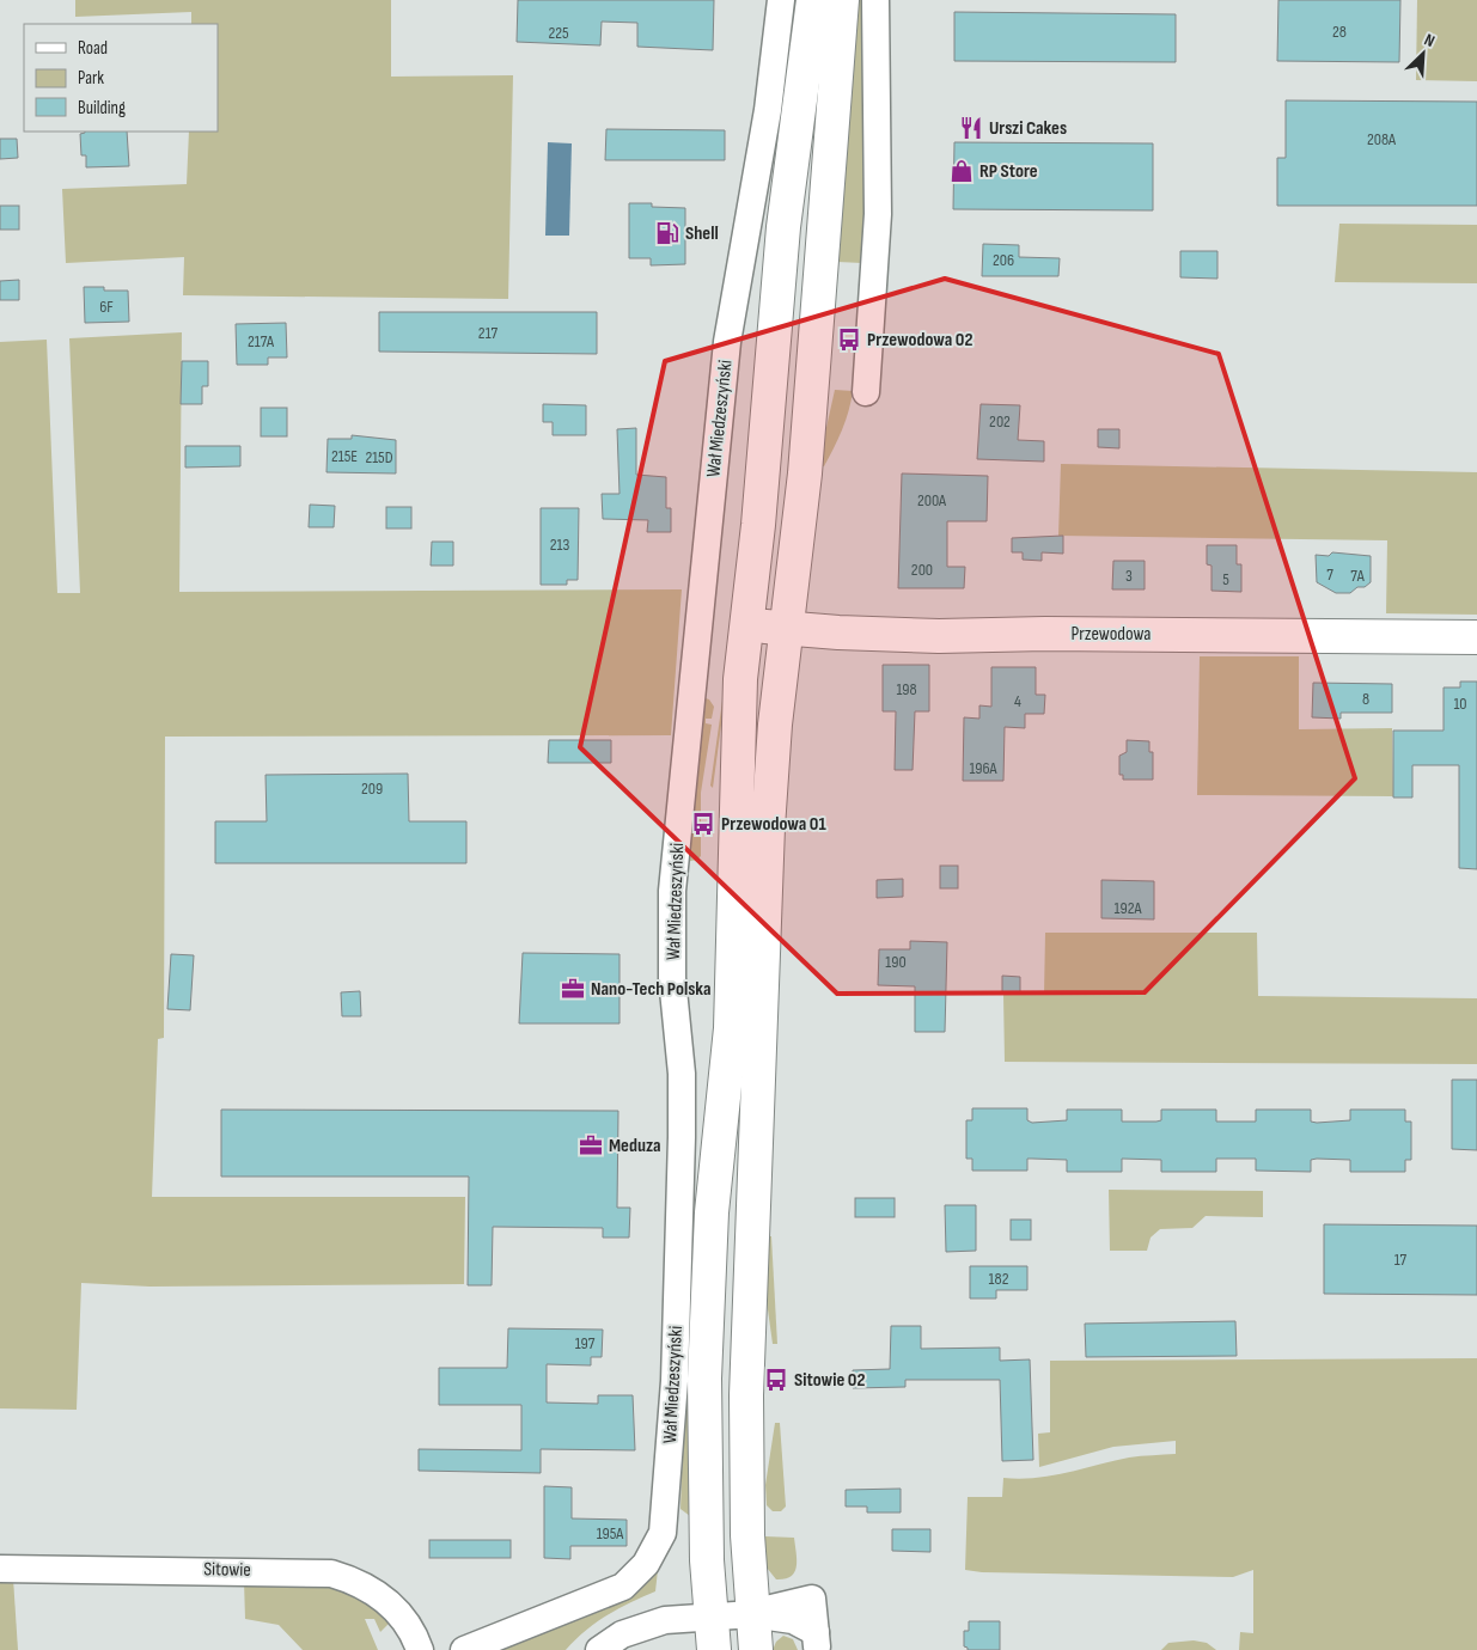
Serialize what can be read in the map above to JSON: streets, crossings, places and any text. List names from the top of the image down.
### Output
{
  "streets": {
    "main road": ["Wał Miedzeszyński", "Przewodowa"],
    "street": ["Sitowie"]
  },
  "crossings": [
    ["Wał Miedzeszyński", "Przewodowa"]
  ],
  "places": {
    "restaurant": ["Urszi Cakes"],
    "shop": ["RP Store"],
    "fuel station": ["Shell"],
    "bus stop": ["Przewodowa 02", "Przewodowa 01", "Sitowie 02"],
    "office": ["Nano-Tech Polska", "Meduza"]
  },
  "house_numbers": [
    "28",
    "225",
    "208A",
    "206",
    "6F",
    "217",
    "217A",
    "202",
    "215E",
    "215D",
    "200A",
    "213",
    "200",
    "7",
    "3",
    "7A",
    "5",
    "198",
    "8",
    "4",
    "10",
    "196A",
    "209",
    "192A",
    "190",
    "17",
    "182",
    "197",
    "195A"
  ],
  "legend": ["Road", "Park", "Building"],
  "north": "top right"
}
